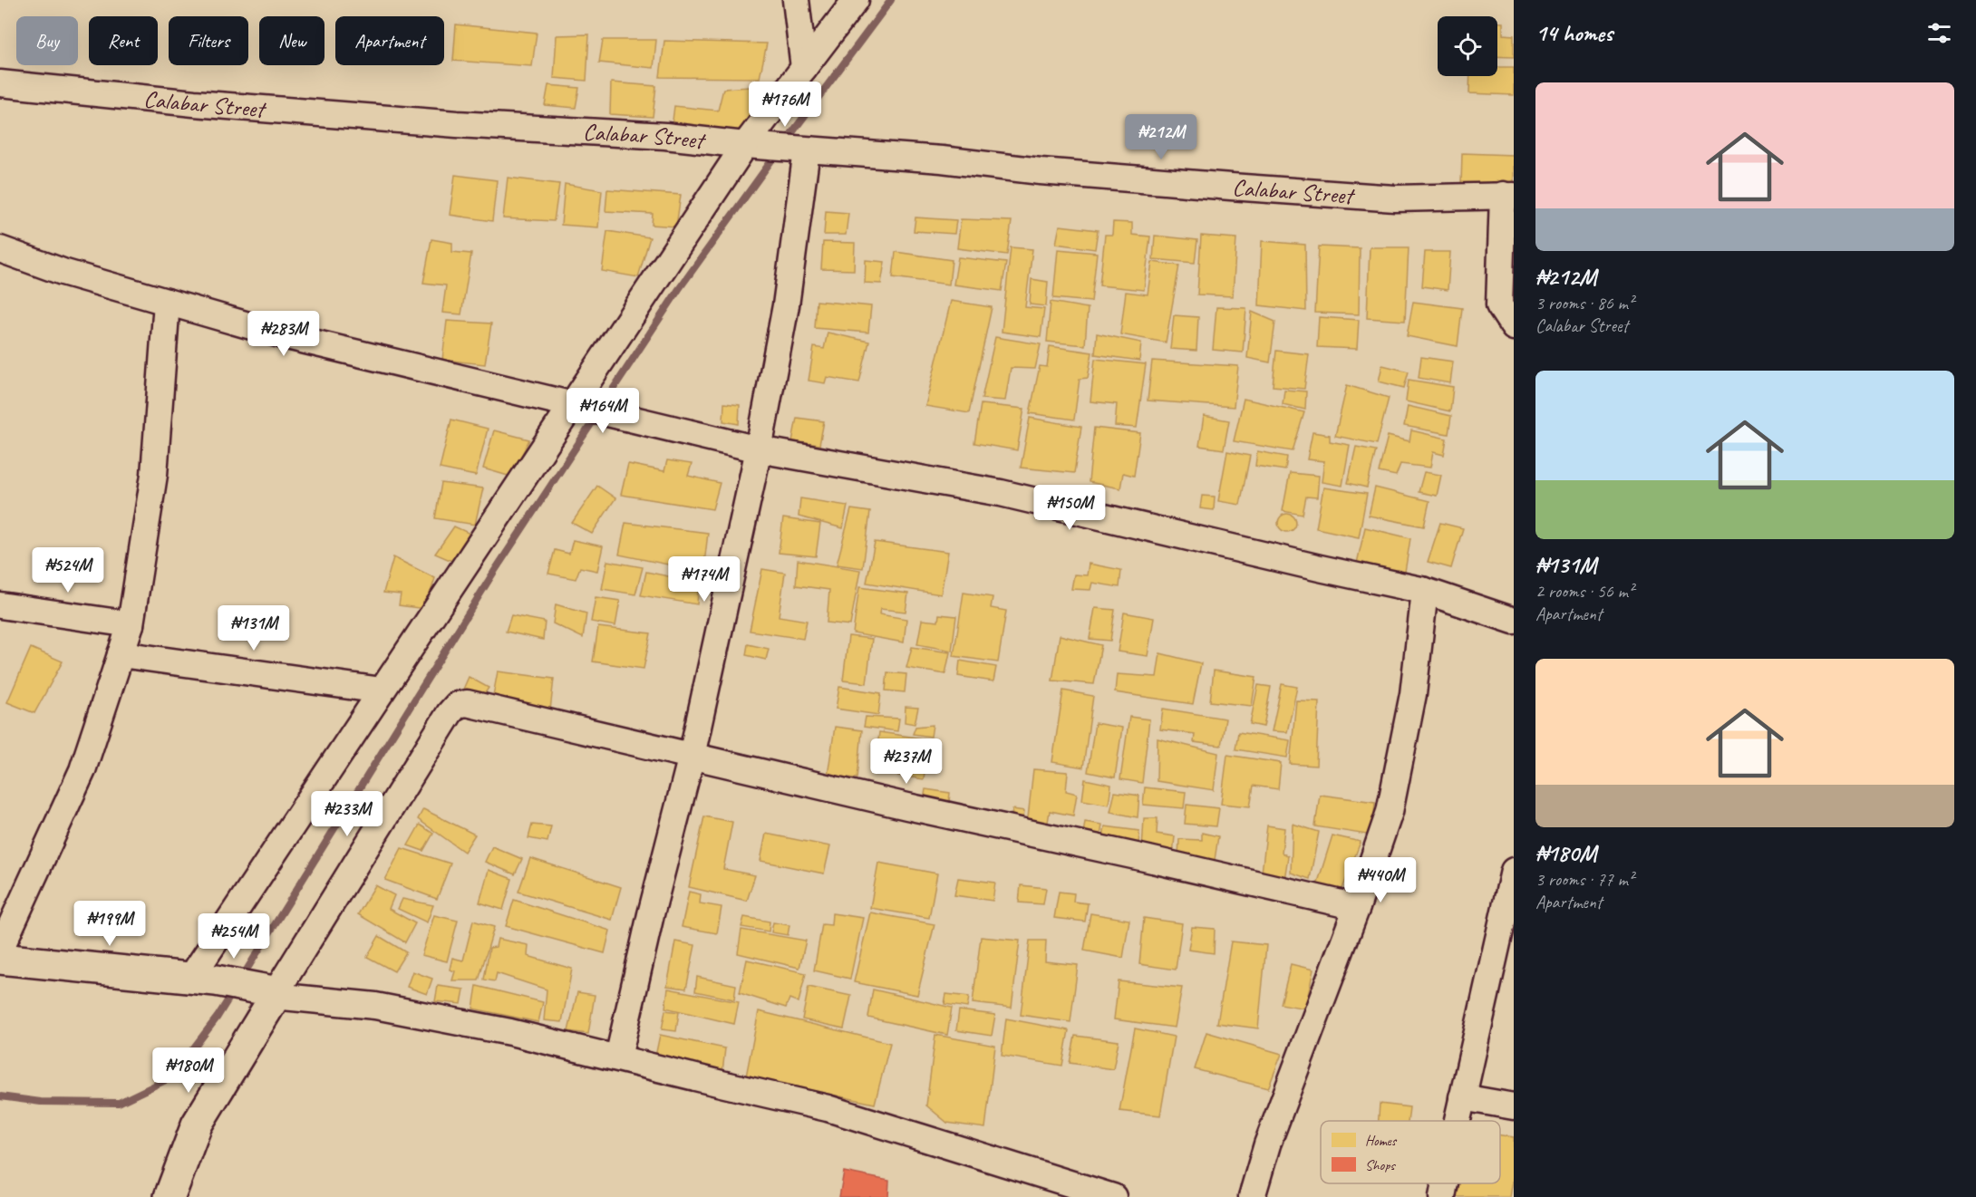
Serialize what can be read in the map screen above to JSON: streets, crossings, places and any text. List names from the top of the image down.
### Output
{
  "streets": {
    "street": ["Calabar Street"]
  },
  "legend": ["Homes", "Shops"],
  "page": {
    "heading": "14 homes",
    "chip": [
      "Buy",
      "Rent",
      "Filters",
      "New",
      "Apartment"
    ],
    "list": [
      {
        "name": "₦212M",
        "note": "3 rooms · 86 m² · Calabar Street"
      },
      {
        "name": "₦131M",
        "note": "2 rooms · 56 m² · Apartment"
      },
      {
        "name": "₦180M",
        "note": "3 rooms · 77 m² · Apartment"
      }
    ],
    "price": [
      "₦176M",
      "₦212M",
      "₦283M",
      "₦164M",
      "₦150M",
      "₦524M",
      "₦174M",
      "₦131M",
      "₦237M",
      "₦233M",
      "₦440M",
      "₦199M",
      "₦254M",
      "₦180M"
    ]
  }
}
